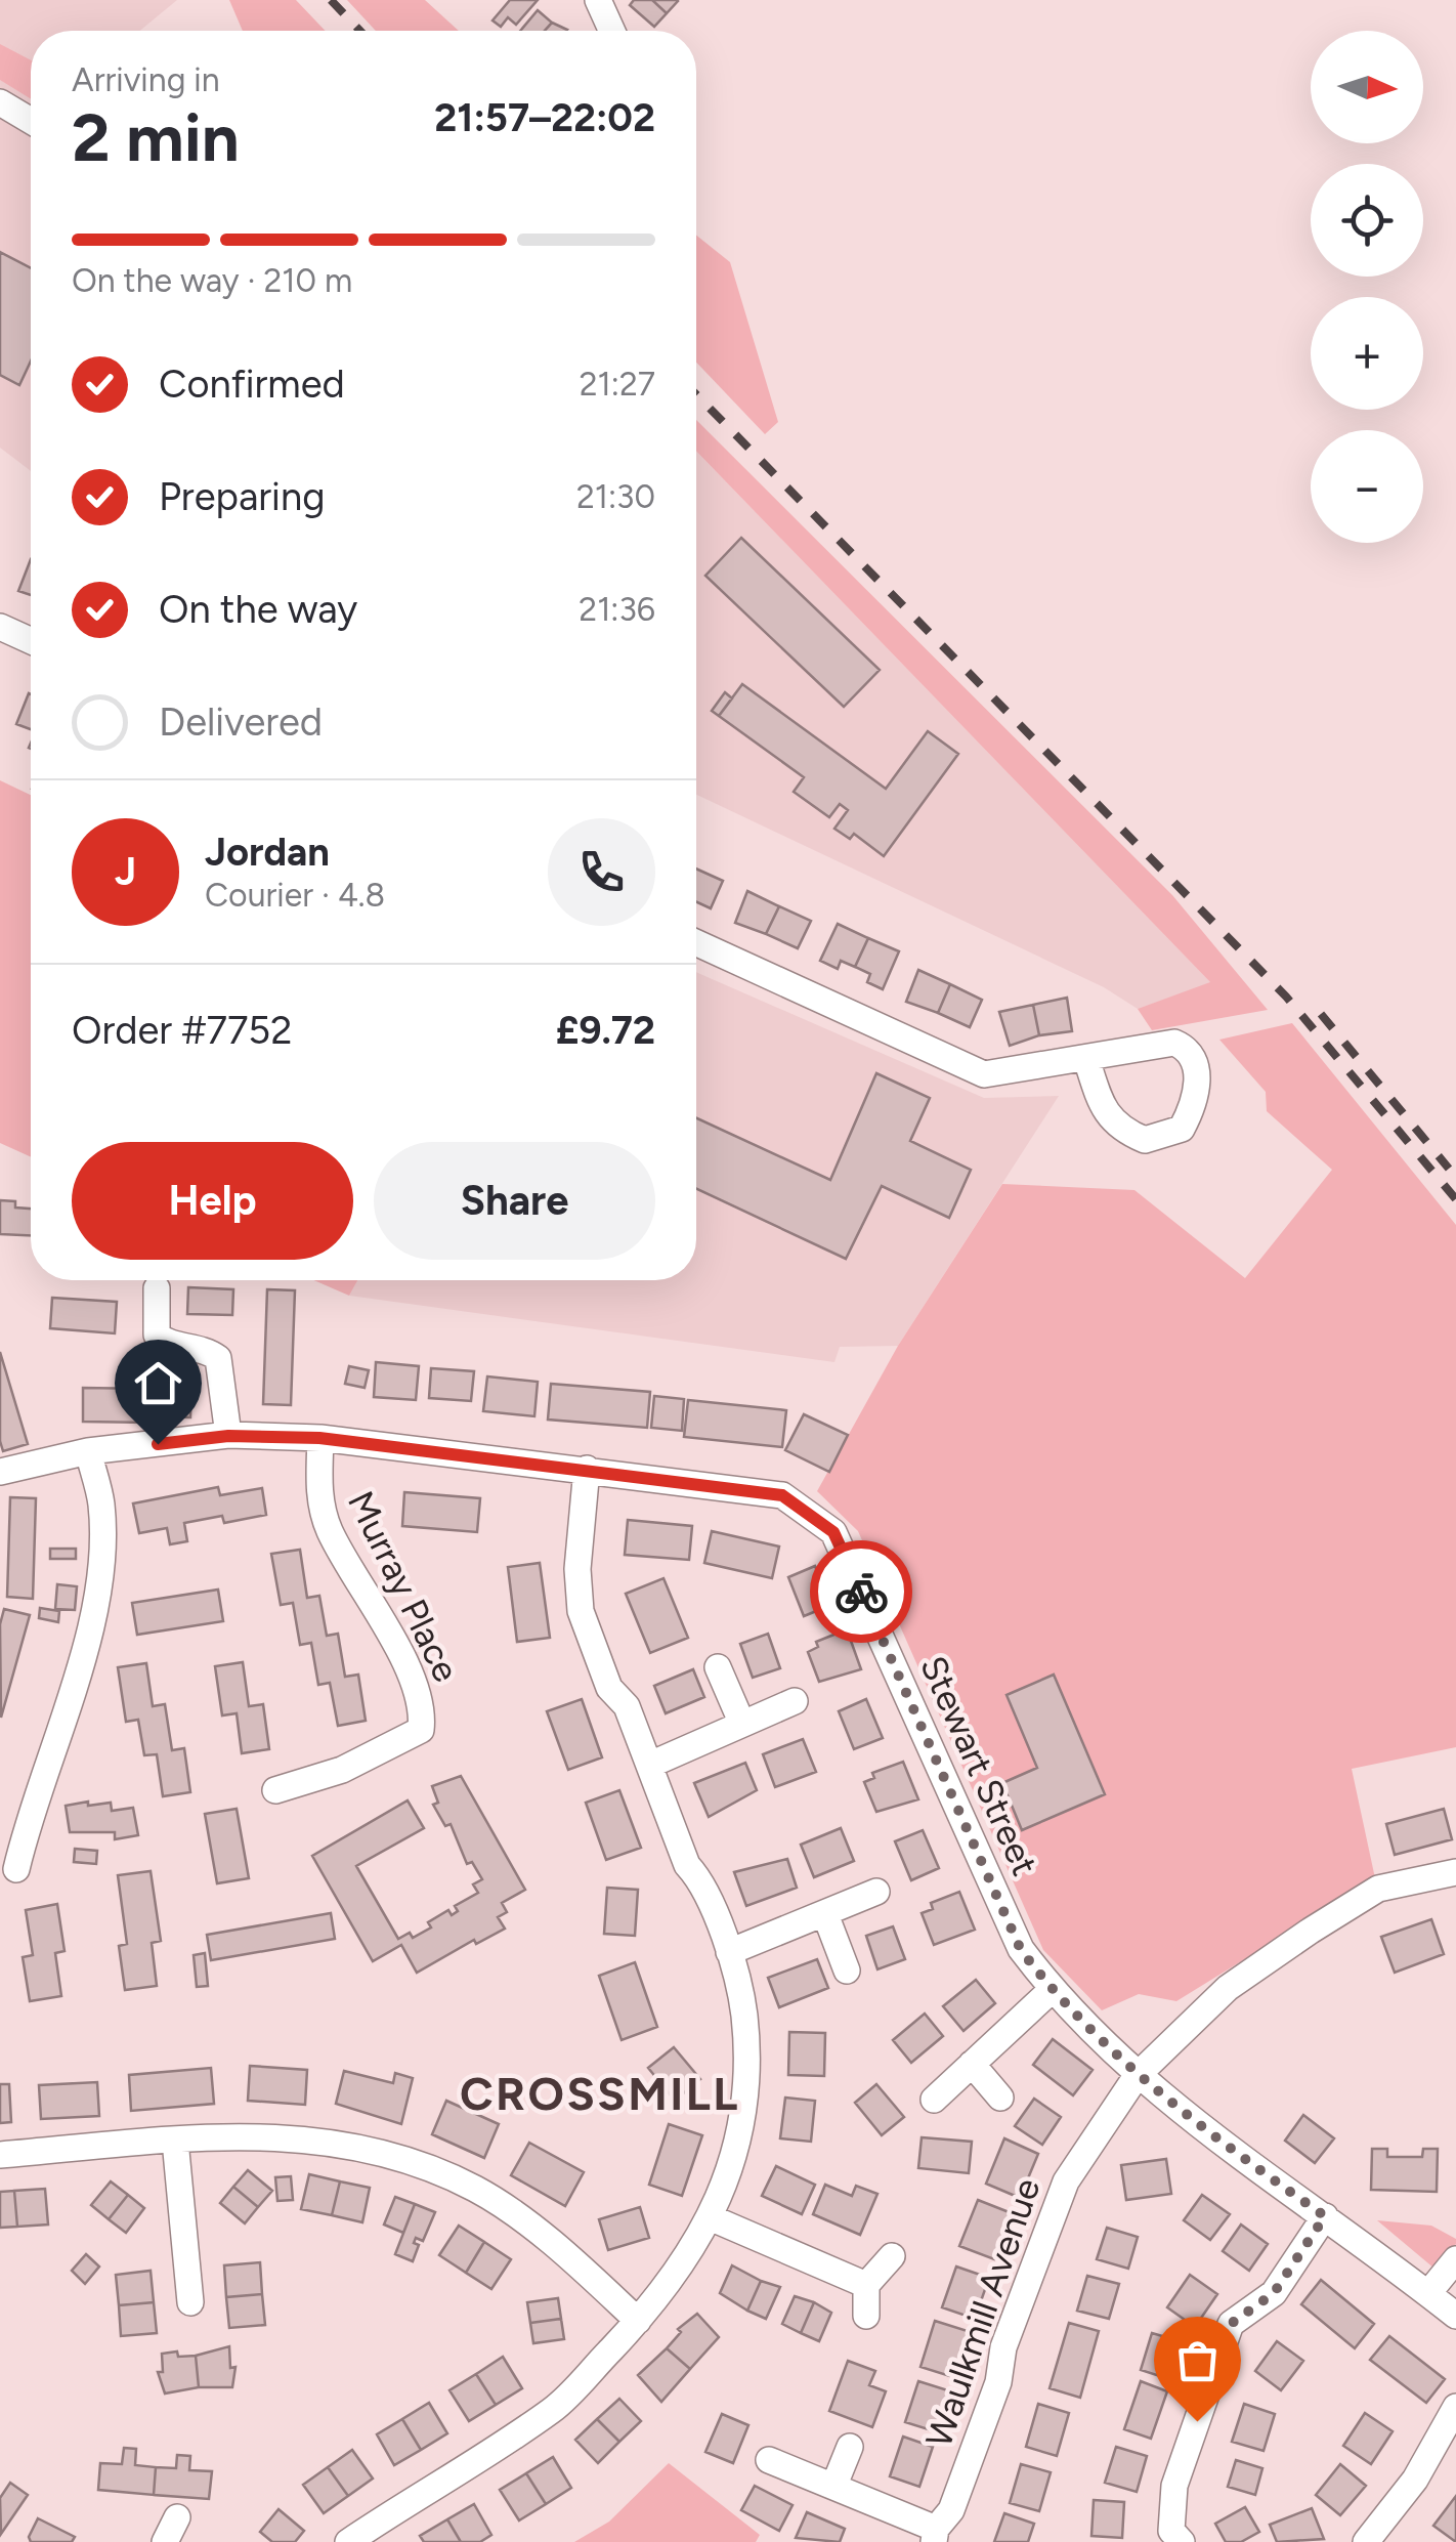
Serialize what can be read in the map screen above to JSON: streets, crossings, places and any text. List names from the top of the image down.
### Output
{
  "streets": {
    "street": ["Murray Place", "Stewart Street", "Waulkmill Avenue"]
  },
  "crossings": [
    ["Murray Place", "Stewart Street"],
    ["Stewart Street", "Waulkmill Avenue"]
  ],
  "districts": ["CROSSMILL"],
  "north": "right",
  "page": {
    "map_buttons": ["+", "−"],
    "heading": ["2 min", "Arriving in", "21:57–22:02"],
    "panel": [
      "Jordan",
      "Courier · 4.8",
      "Order #7752",
      "£9.72"
    ],
    "bar": "On the way · 210 m",
    "list": [
      ["Confirmed", "21:27"],
      ["Preparing", "21:30"],
      ["On the way", "21:36"],
      "Delivered"
    ],
    "round": "J",
    "buttons": ["Help", "Share"]
  }
}
